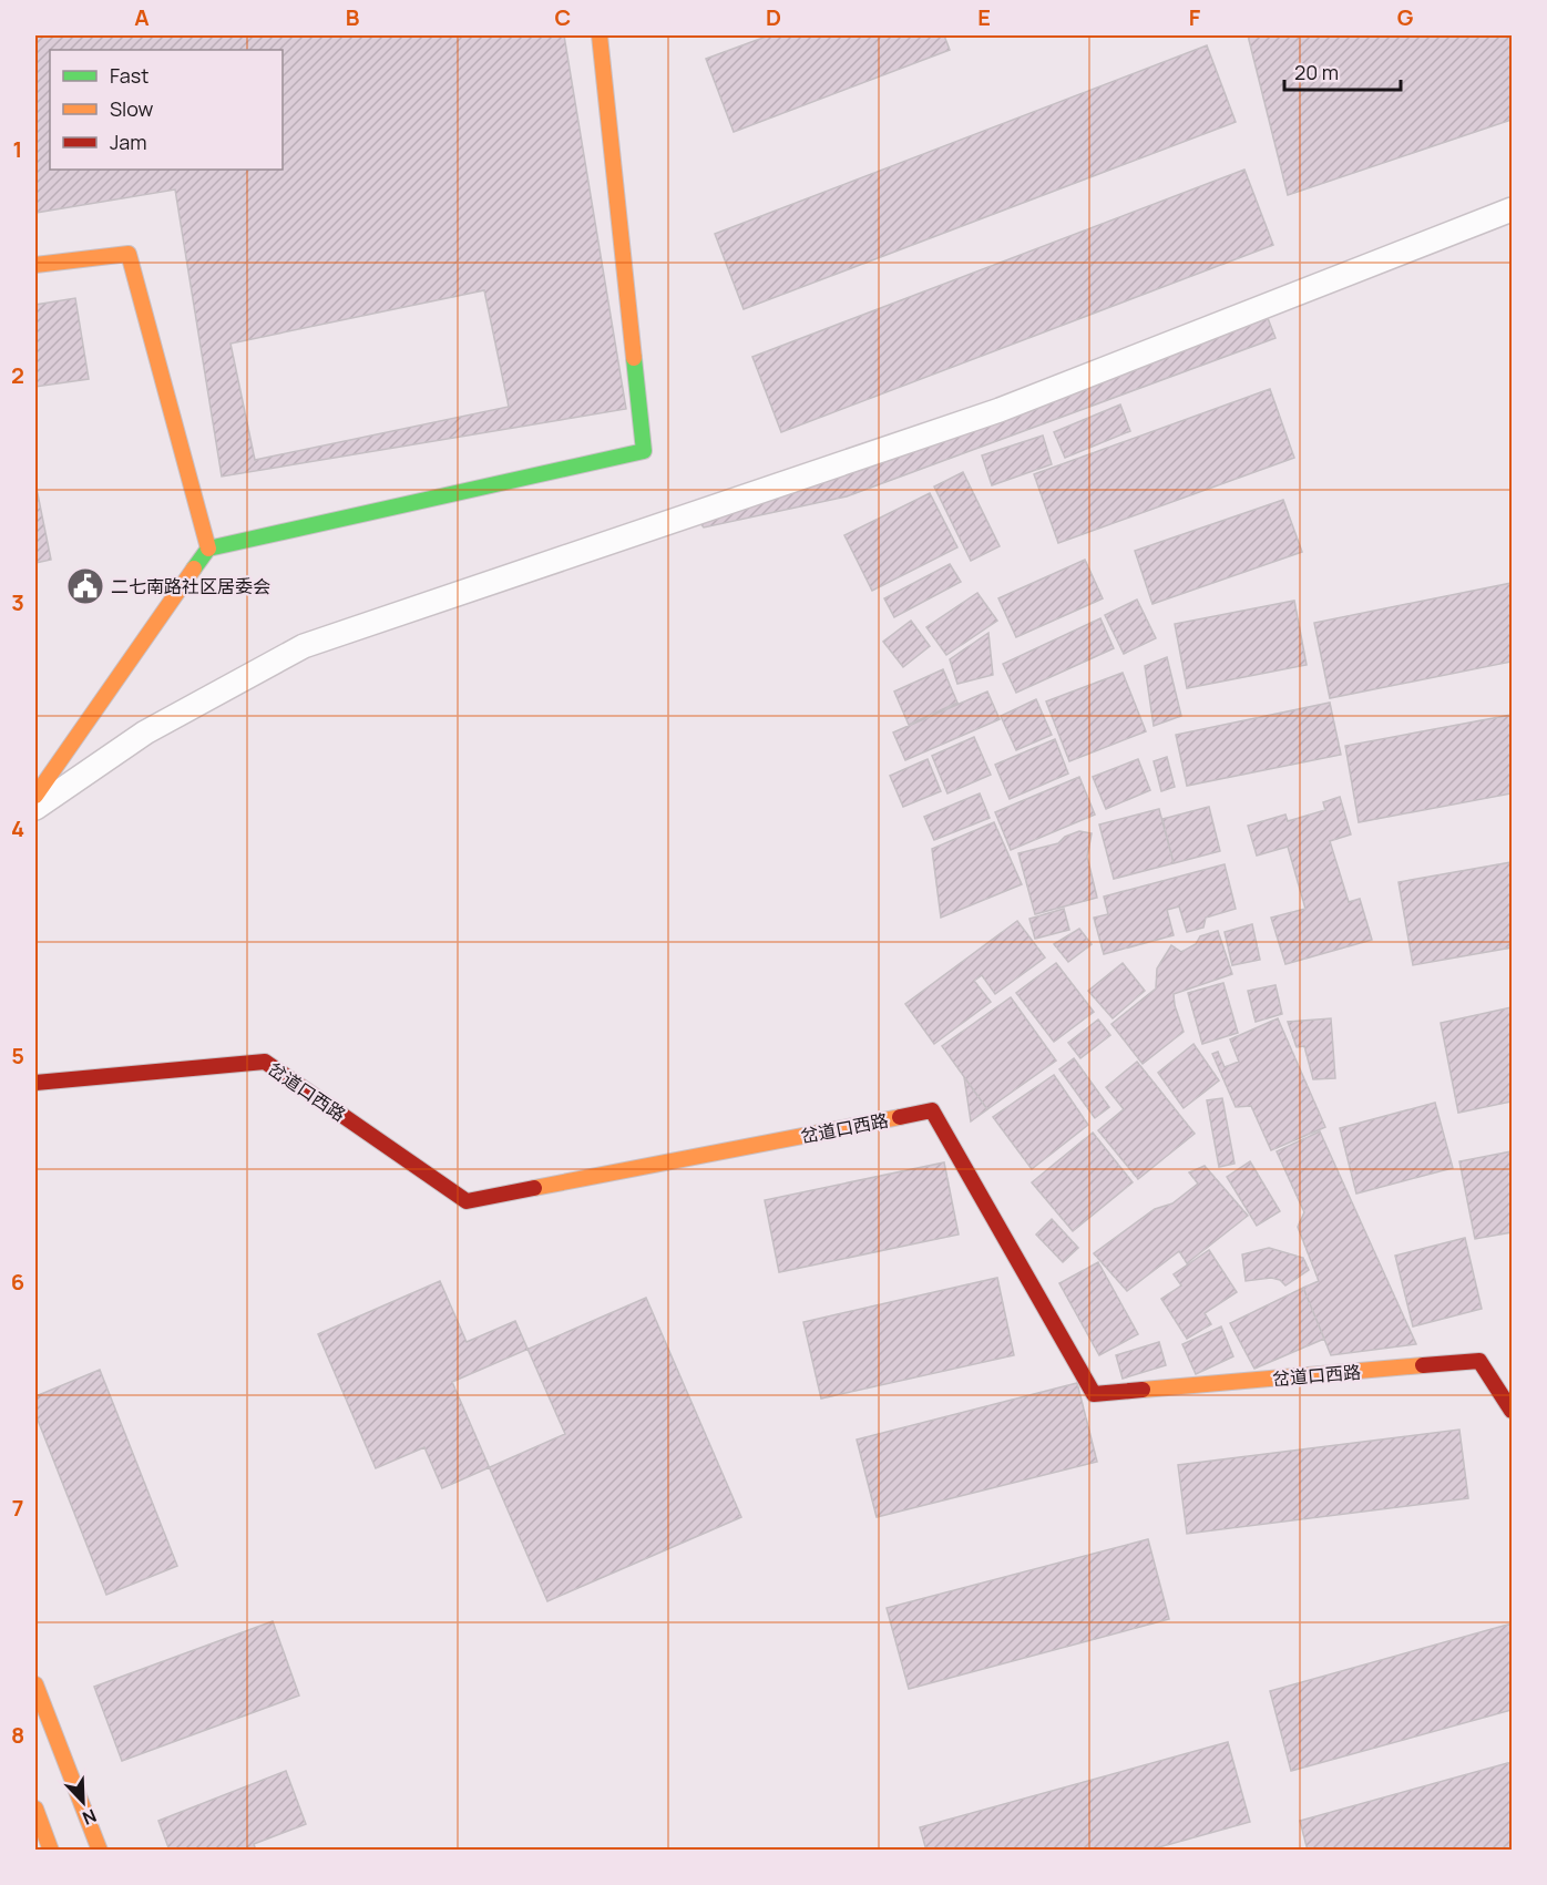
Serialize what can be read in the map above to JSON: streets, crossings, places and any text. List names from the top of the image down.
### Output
{
  "streets": {
    "street": ["岔道口西路"]
  },
  "places": {
    "public building": ["二七南路社区居委会"]
  },
  "legend": ["Fast", "Slow", "Jam"],
  "scale_bar": "20 m",
  "north": "bottom right",
  "grid": {
    "columns": [
      "A",
      "B",
      "C",
      "D",
      "E",
      "F",
      "G"
    ],
    "rows": [
      "1",
      "2",
      "3",
      "4",
      "5",
      "6",
      "7",
      "8"
    ]
  }
}
